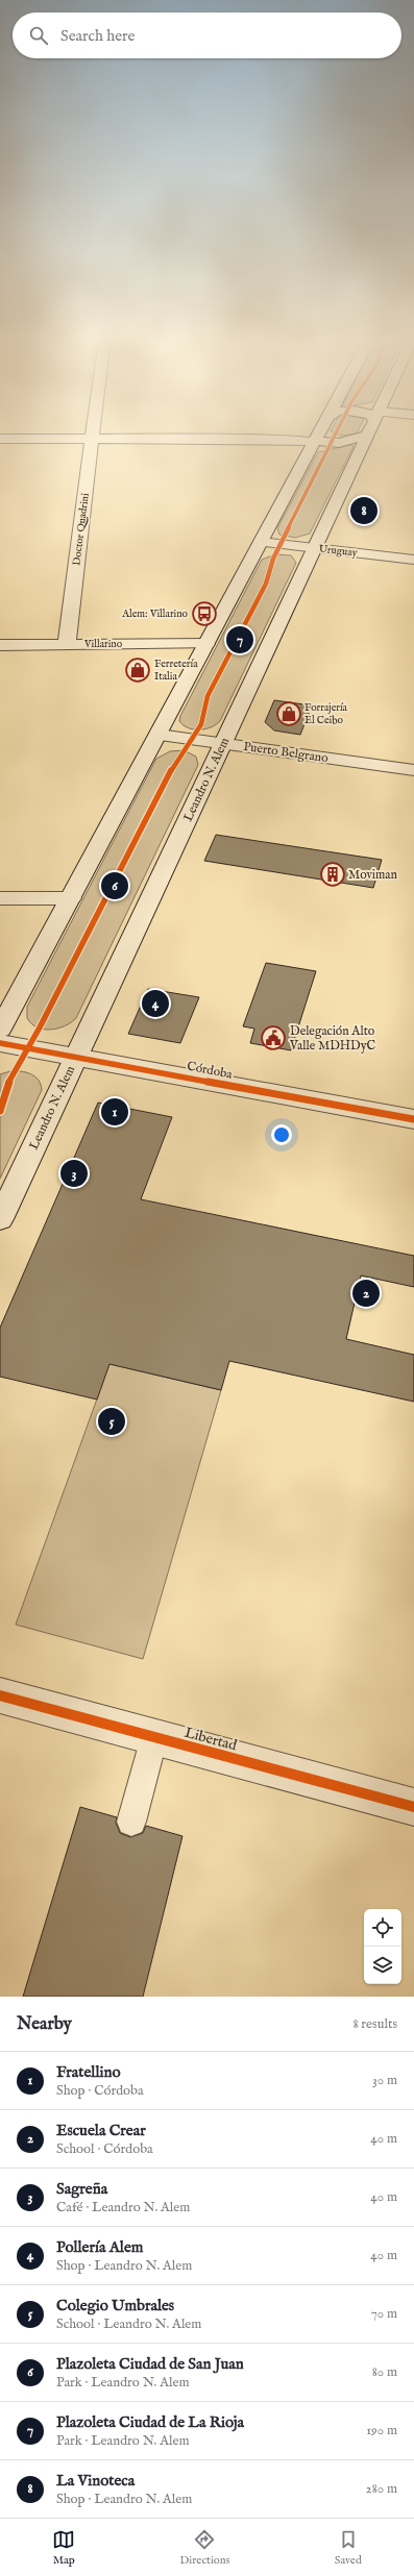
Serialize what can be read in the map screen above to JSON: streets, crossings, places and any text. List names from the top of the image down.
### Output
{
  "streets": {
    "main road": [
      "Doctor Quadrini",
      "Uruguay",
      "Villarino",
      "Puerto Belgrano",
      "Leandro N. Alem",
      "Córdoba",
      "Libertad"
    ]
  },
  "crossings": [
    ["Doctor Quadrini", "Villarino"],
    ["Uruguay", "Leandro N. Alem"],
    ["Puerto Belgrano", "Leandro N. Alem"],
    ["Leandro N. Alem", "Córdoba"]
  ],
  "places": {
    "bus stop": ["Alem: Villarino"],
    "shop": ["Ferretería Italia", "Forrajería El Ceibo"],
    "building": ["Moviman"],
    "public building": ["Delegación Alto Valle MDHDyC"]
  },
  "page": {
    "search": "Search here",
    "pins": [
      "8",
      "7",
      "6",
      "4",
      "1",
      "3",
      "2",
      "5"
    ],
    "heading": ["Nearby", "8 results"],
    "list": [
      {
        "mark": "1",
        "name": "Fratellino",
        "note": "Shop · Córdoba",
        "value": "30 m"
      },
      {
        "mark": "2",
        "name": "Escuela Crear",
        "note": "School · Córdoba",
        "value": "40 m"
      },
      {
        "mark": "3",
        "name": "Sagreña",
        "note": "Café · Leandro N. Alem",
        "value": "40 m"
      },
      {
        "mark": "4",
        "name": "Pollería Alem",
        "note": "Shop · Leandro N. Alem",
        "value": "40 m"
      },
      {
        "mark": "5",
        "name": "Colegio Umbrales",
        "note": "School · Leandro N. Alem",
        "value": "70 m"
      },
      {
        "mark": "6",
        "name": "Plazoleta Ciudad de San Juan",
        "note": "Park · Leandro N. Alem",
        "value": "80 m"
      },
      {
        "mark": "7",
        "name": "Plazoleta Ciudad de La Rioja",
        "note": "Park · Leandro N. Alem",
        "value": "190 m"
      },
      {
        "mark": "8",
        "name": "La Vinoteca",
        "note": "Shop · Leandro N. Alem",
        "value": "280 m"
      }
    ],
    "nav": ["Map", "Directions", "Saved"]
  }
}
